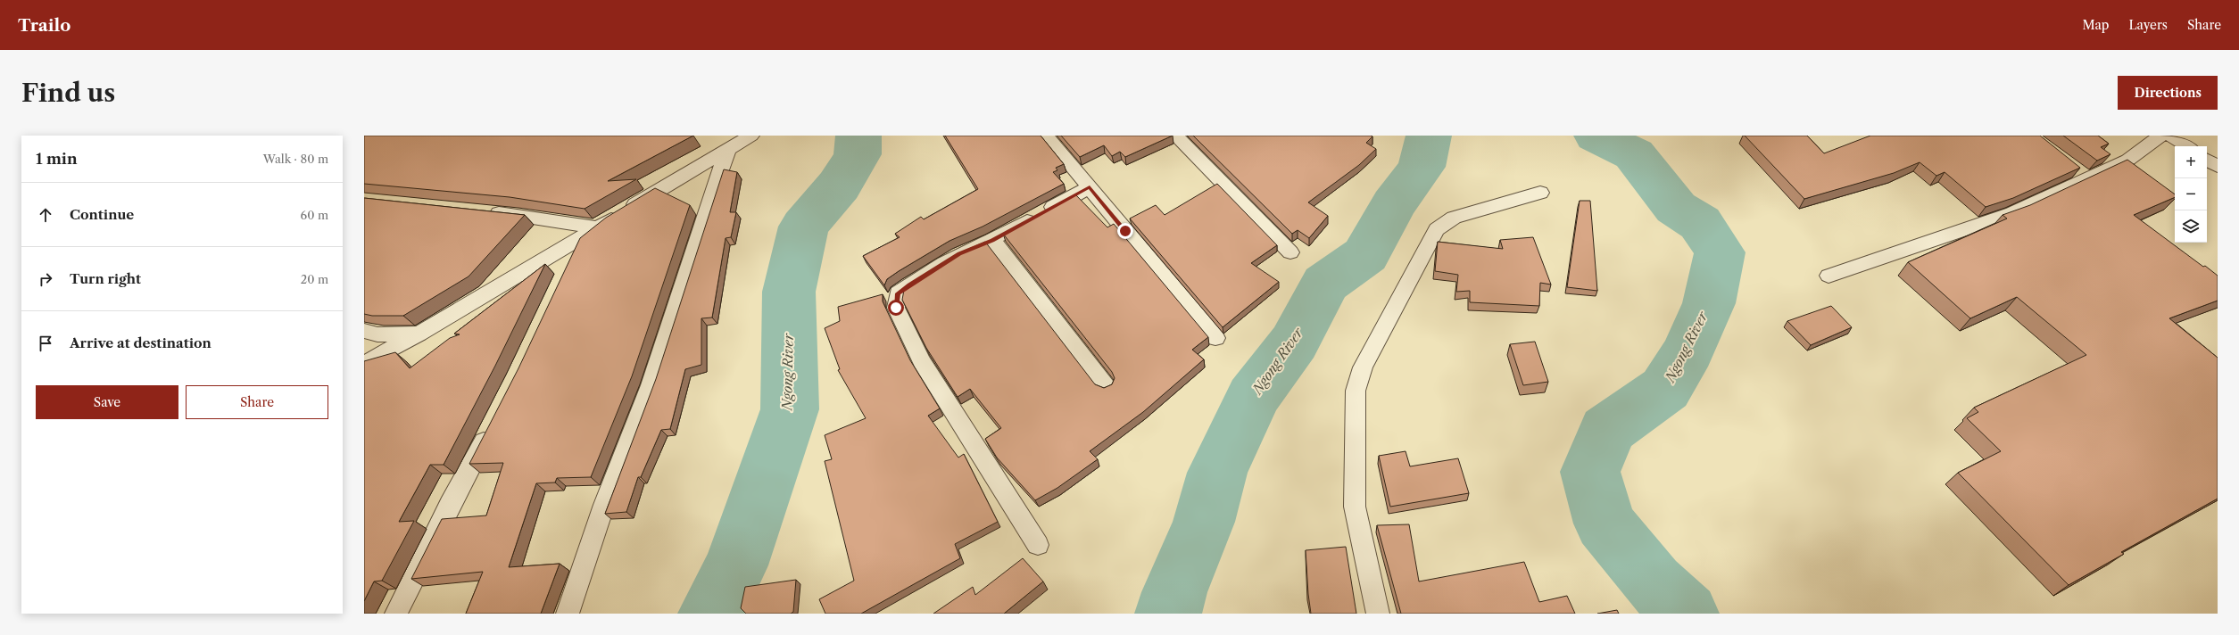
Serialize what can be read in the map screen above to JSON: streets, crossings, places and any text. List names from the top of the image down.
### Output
{
  "water": ["Ngong River"],
  "page": {
    "header": "Trailo",
    "nav": ["Map", "Layers", "Share"],
    "buttons": [
      "Directions",
      ["Save", "Share"]
    ],
    "title": "Find us",
    "heading": ["1 min", "Walk · 80 m"],
    "map_buttons": ["+", "−"],
    "list": [
      ["Continue", "60 m"],
      ["Turn right", "20 m"],
      "Arrive at destination"
    ]
  }
}
